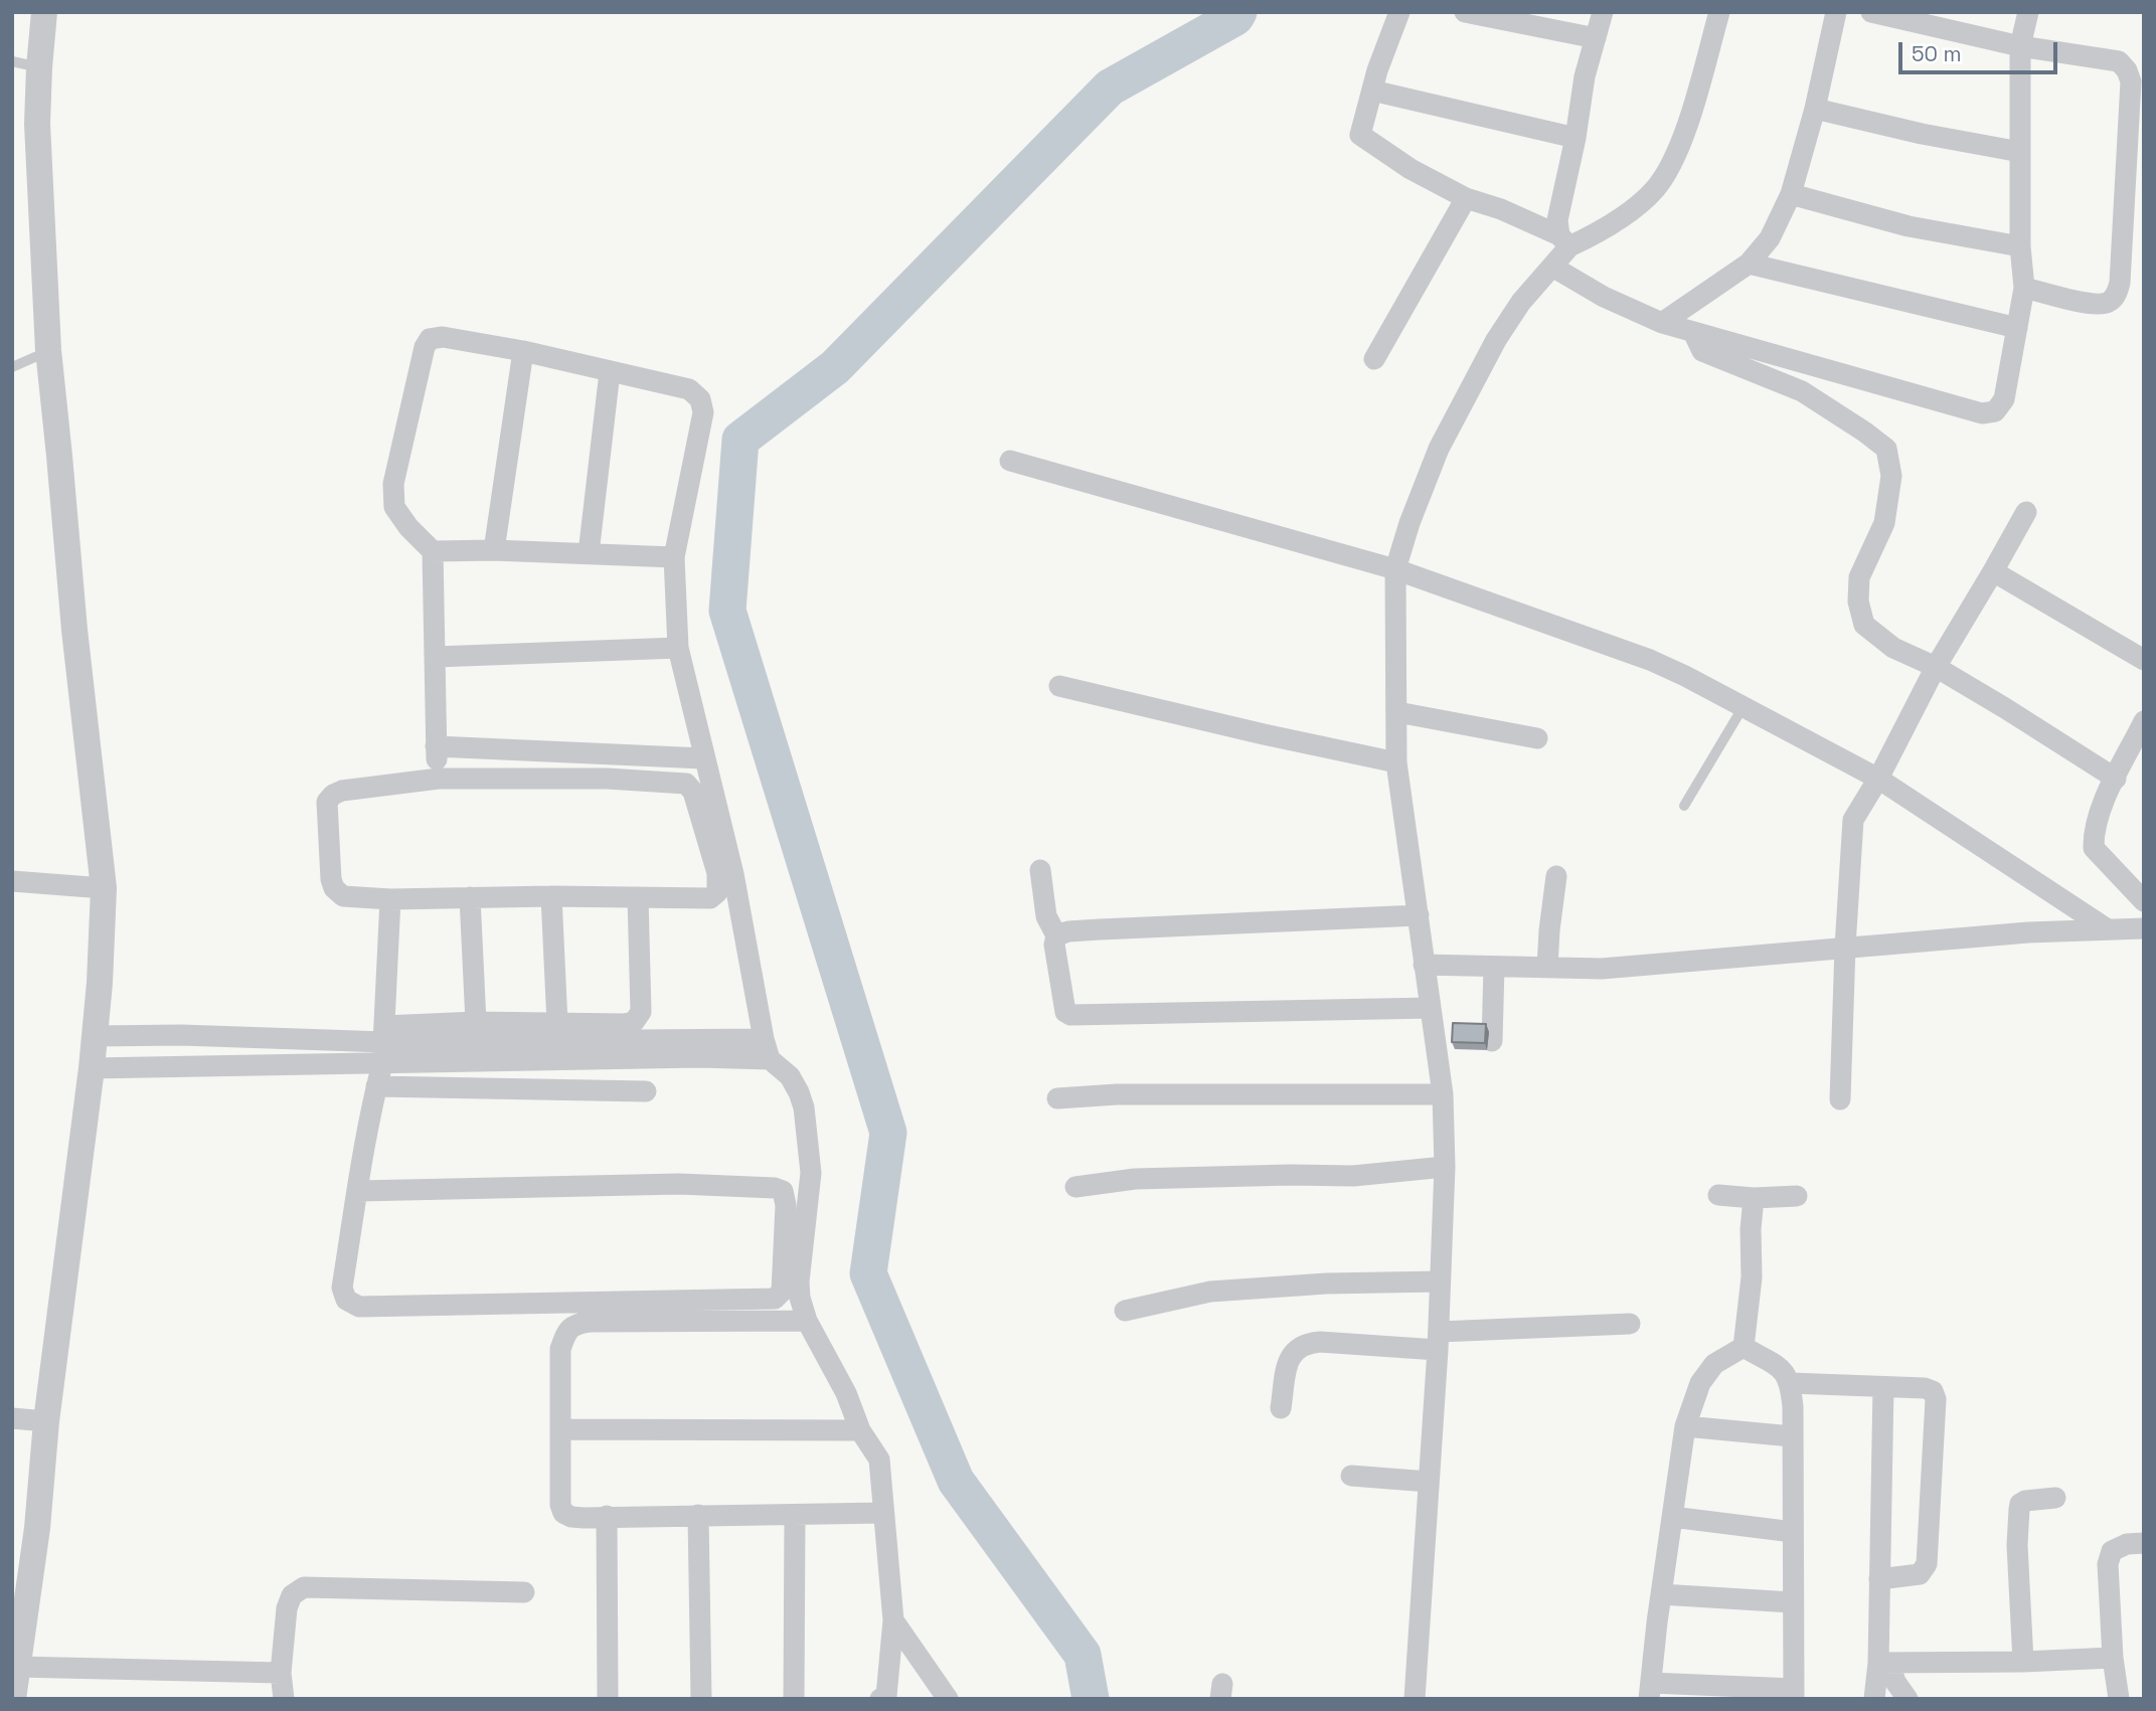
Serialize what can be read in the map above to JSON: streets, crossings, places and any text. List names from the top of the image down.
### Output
{
  "scale_bar": "50 m"
}
